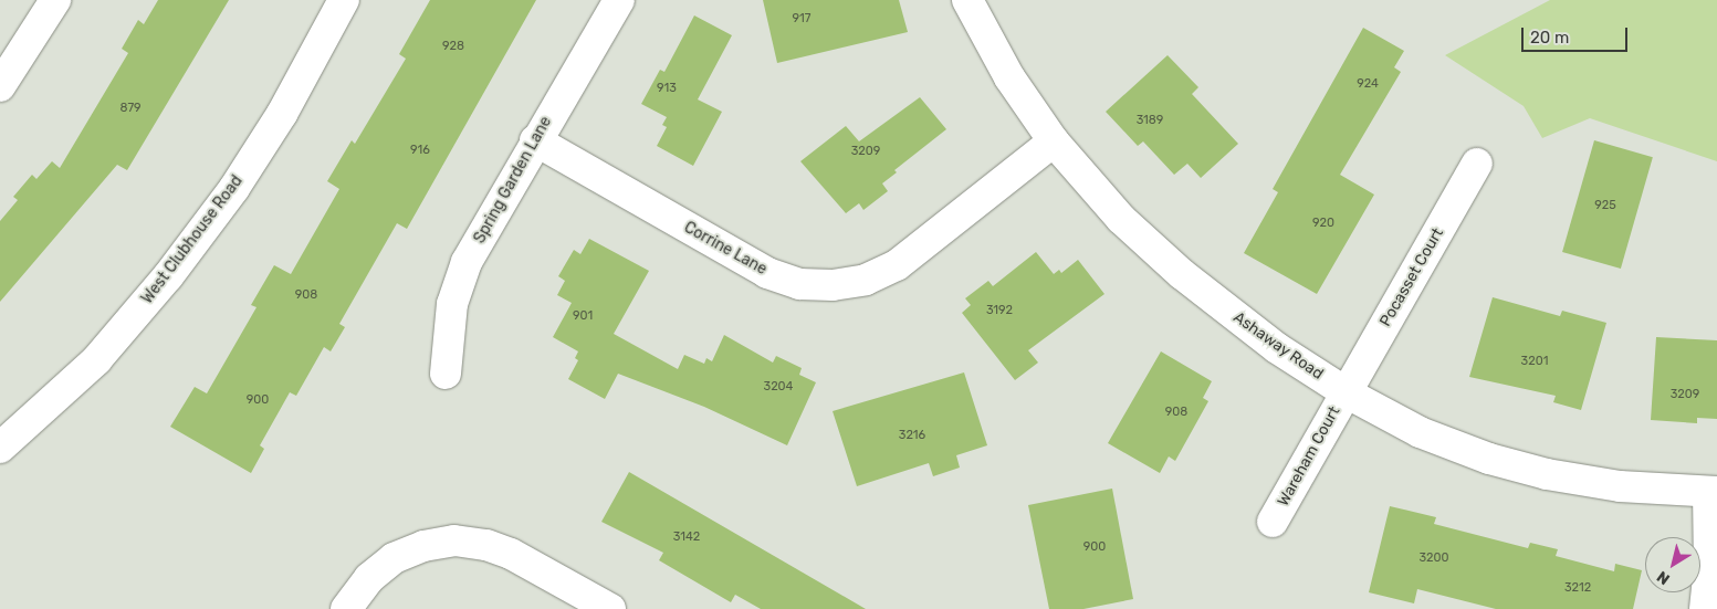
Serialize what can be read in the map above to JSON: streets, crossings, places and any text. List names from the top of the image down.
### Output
{
  "streets": {
    "street": [
      "Spring Garden Lane",
      "West Clubhouse Road",
      "Corrine Lane",
      "Pocasset Court",
      "Ashaway Road",
      "Wareham Court"
    ]
  },
  "crossings": [
    ["Spring Garden Lane", "Corrine Lane"],
    ["Corrine Lane", "Ashaway Road"],
    ["Pocasset Court", "Ashaway Road"],
    ["Pocasset Court", "Wareham Court"],
    ["Ashaway Road", "Wareham Court"]
  ],
  "house_numbers": [
    "917",
    "928",
    "924",
    "913",
    "879",
    "3189",
    "916",
    "3209",
    "925",
    "920",
    "908",
    "3192",
    "901",
    "3201",
    "3204",
    "3209",
    "900",
    "908",
    "3216",
    "3142",
    "900",
    "3200",
    "3212"
  ],
  "scale_bar": "20 m",
  "north": "bottom left"
}
